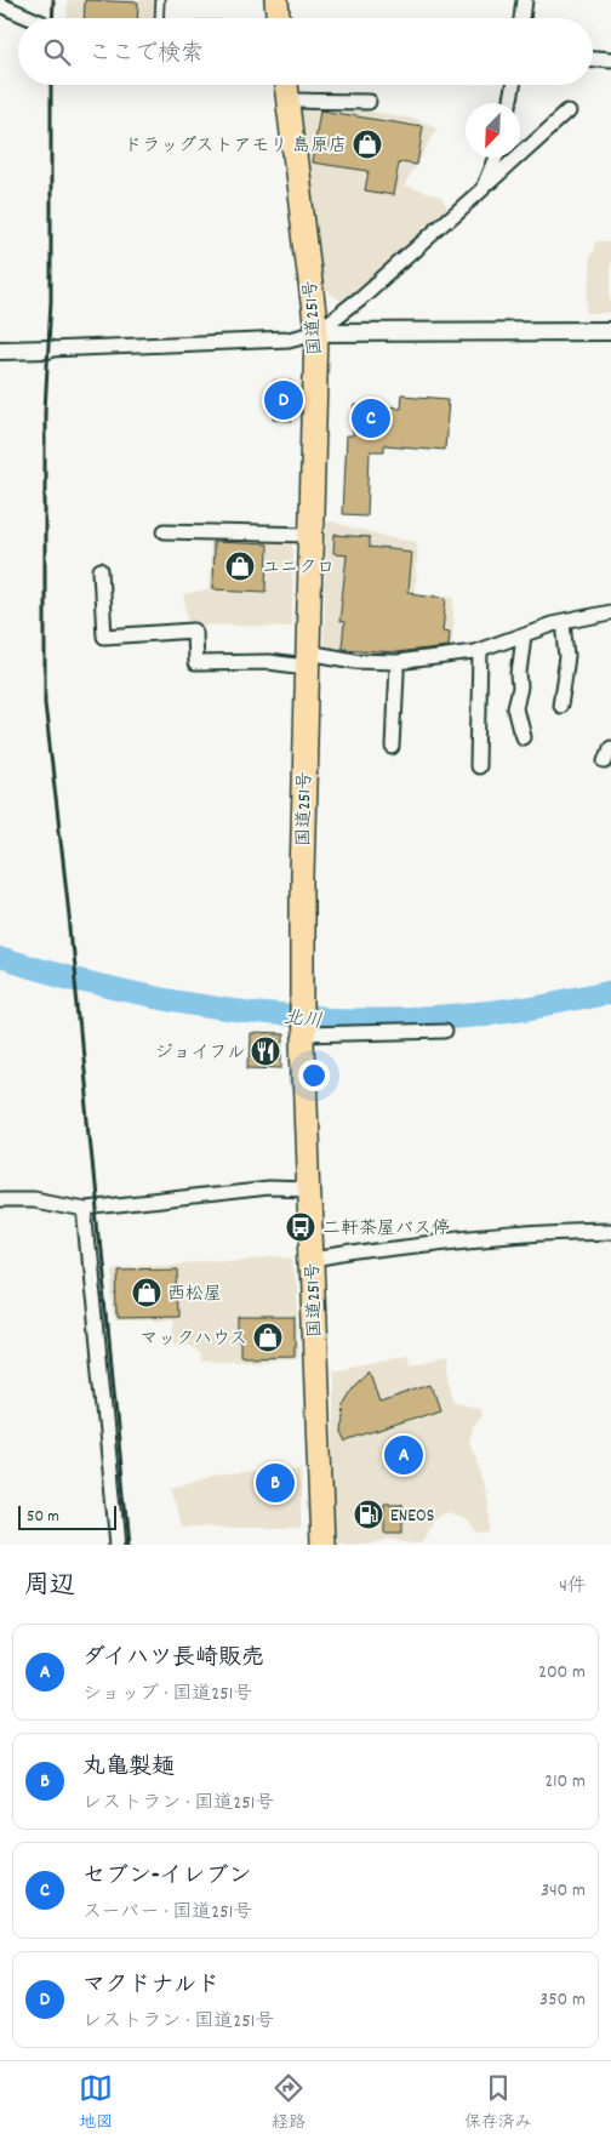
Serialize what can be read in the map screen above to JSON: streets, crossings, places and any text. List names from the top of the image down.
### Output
{
  "streets": {
    "highway": ["国道251号"]
  },
  "water": ["北川"],
  "places": {
    "shop": [
      "ドラッグストアモリ 島原店",
      "ユニクロ",
      "西松屋",
      "マックハウス"
    ],
    "restaurant": ["ジョイフル"],
    "bus stop": ["二軒茶屋バス停"],
    "fuel station": ["ENEOS"]
  },
  "scale_bar": "50 m",
  "north": "bottom left",
  "page": {
    "search": "ここで検索",
    "pins": [
      "D",
      "C",
      "A",
      "B"
    ],
    "scale": "50 m",
    "heading": ["周辺", "4件"],
    "list": [
      {
        "mark": "A",
        "name": "ダイハツ長崎販売",
        "note": "ショップ · 国道251号",
        "value": "200 m"
      },
      {
        "mark": "B",
        "name": "丸亀製麺",
        "note": "レストラン · 国道251号",
        "value": "210 m"
      },
      {
        "mark": "C",
        "name": "セブン-イレブン",
        "note": "スーパー · 国道251号",
        "value": "340 m"
      },
      {
        "mark": "D",
        "name": "マクドナルド",
        "note": "レストラン · 国道251号",
        "value": "350 m"
      }
    ],
    "nav": ["地図", "経路", "保存済み"]
  }
}
